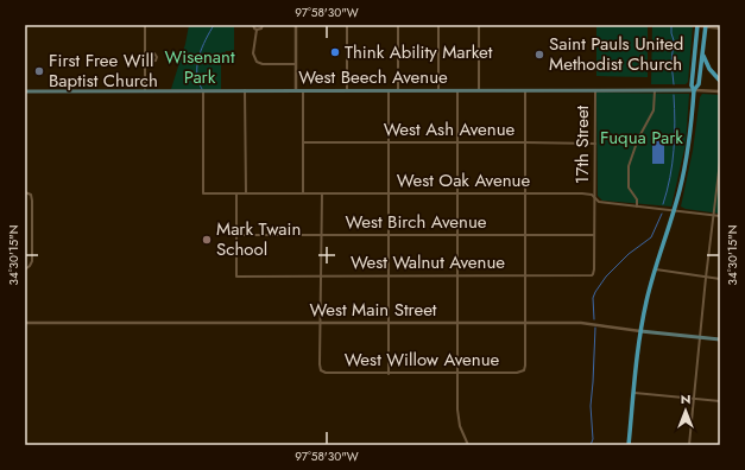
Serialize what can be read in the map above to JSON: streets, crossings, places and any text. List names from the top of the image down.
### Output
{
  "streets": {
    "main road": ["West Beech Avenue", "West Main Street"],
    "street": [
      "West Ash Avenue",
      "17th Street",
      "West Oak Avenue",
      "West Birch Avenue",
      "West Walnut Avenue",
      "West Willow Avenue"
    ]
  },
  "crossings": [
    ["West Beech Avenue", "17th Street"],
    ["West Beech Avenue", "West Oak Avenue"],
    ["West Ash Avenue", "17th Street"],
    ["17th Street", "West Oak Avenue"],
    ["17th Street", "West Birch Avenue"],
    ["17th Street", "West Walnut Avenue"],
    ["West Birch Avenue", "West Walnut Avenue"],
    ["West Main Street", "West Willow Avenue"]
  ],
  "parks": ["Wisenant Park", "Fuqua Park"],
  "places": [
    "Think Ability Market",
    "Saint Pauls United Methodist Church",
    "First Free Will Baptist Church",
    "Mark Twain School"
  ],
  "north": "top",
  "coordinates": ["97°58'30\"W", "34°30'15\"N"]
}
